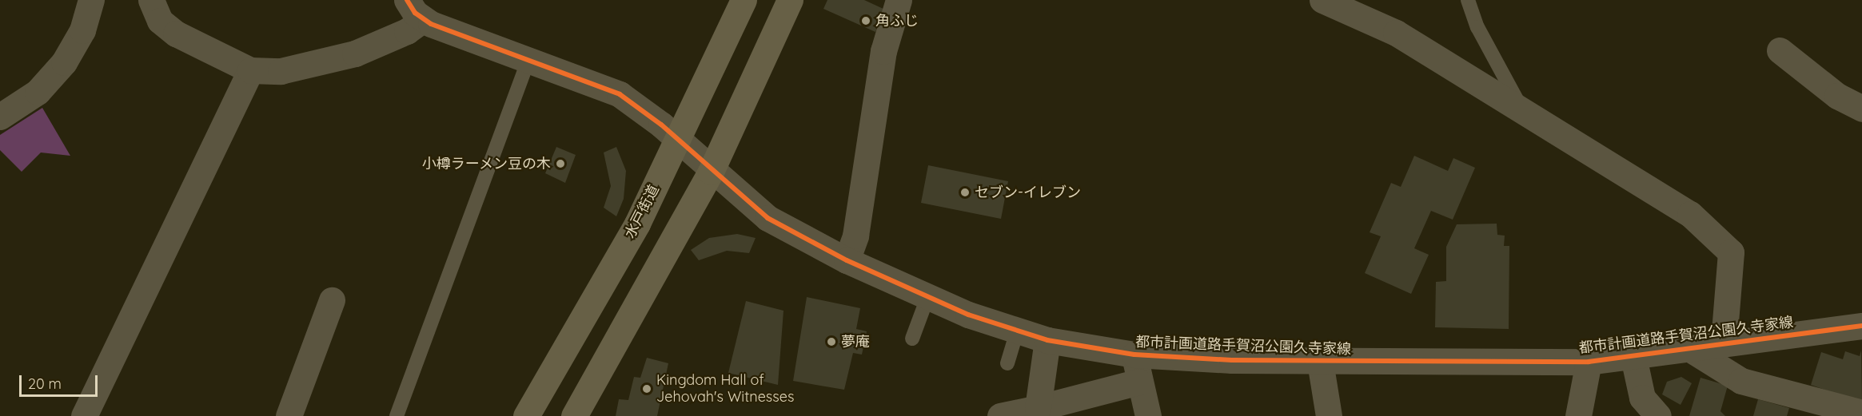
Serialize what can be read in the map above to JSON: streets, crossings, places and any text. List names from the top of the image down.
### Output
{
  "streets": {
    "highway": ["水戸街道"],
    "street": ["都市計画道路手賀沼公園久寺家線"]
  },
  "crossings": [
    ["水戸街道", "都市計画道路手賀沼公園久寺家線"]
  ],
  "places": [
    "角ふじ",
    "小樽ラーメン豆の木",
    "セブン-イレブン",
    "夢庵",
    "Kingdom Hall of Jehovah's Witnesses"
  ],
  "scale_bar": "20 m"
}
